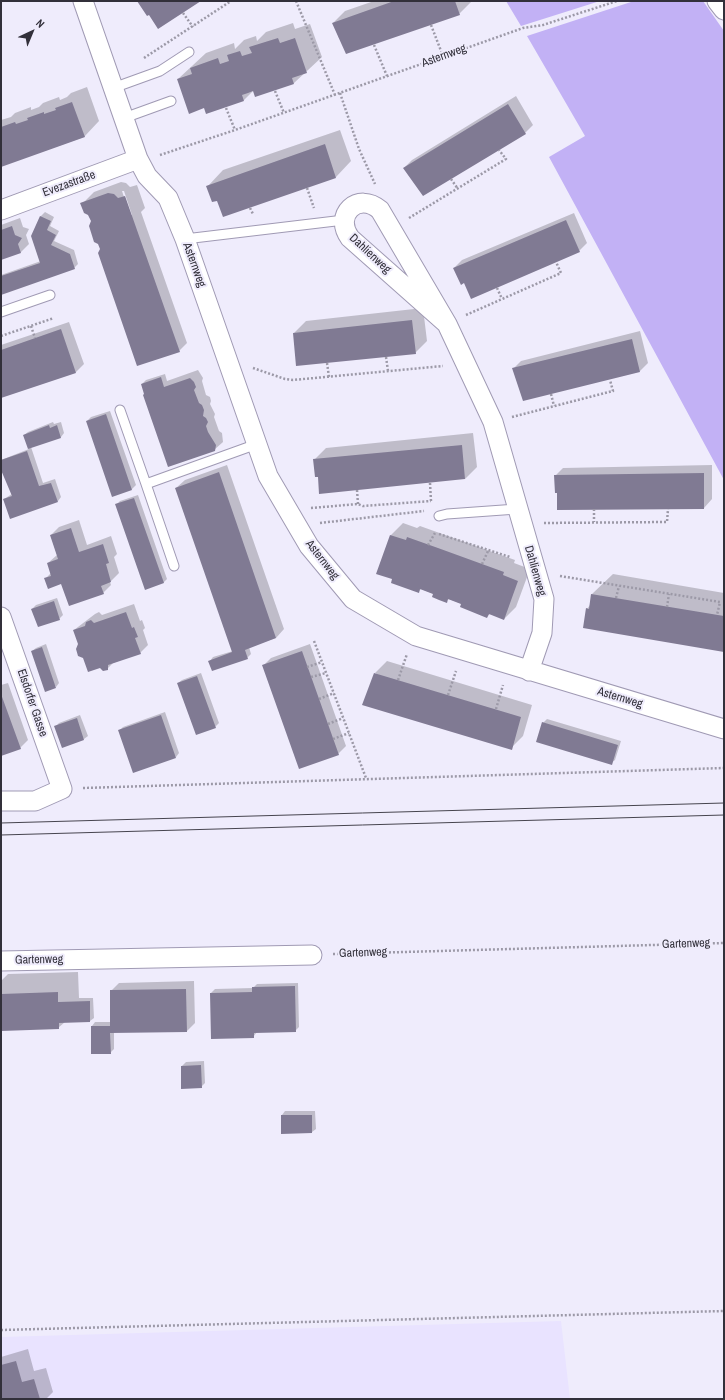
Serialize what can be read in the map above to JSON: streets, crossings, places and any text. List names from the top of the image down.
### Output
{
  "streets": {
    "street": [
      "Asternweg",
      "Evezastraße",
      "Dahlienweg",
      "Elsdorfer Gasse",
      "Gartenweg"
    ]
  },
  "crossings": [
    ["Asternweg", "Evezastraße"],
    ["Asternweg", "Dahlienweg"]
  ],
  "north": "top right"
}
